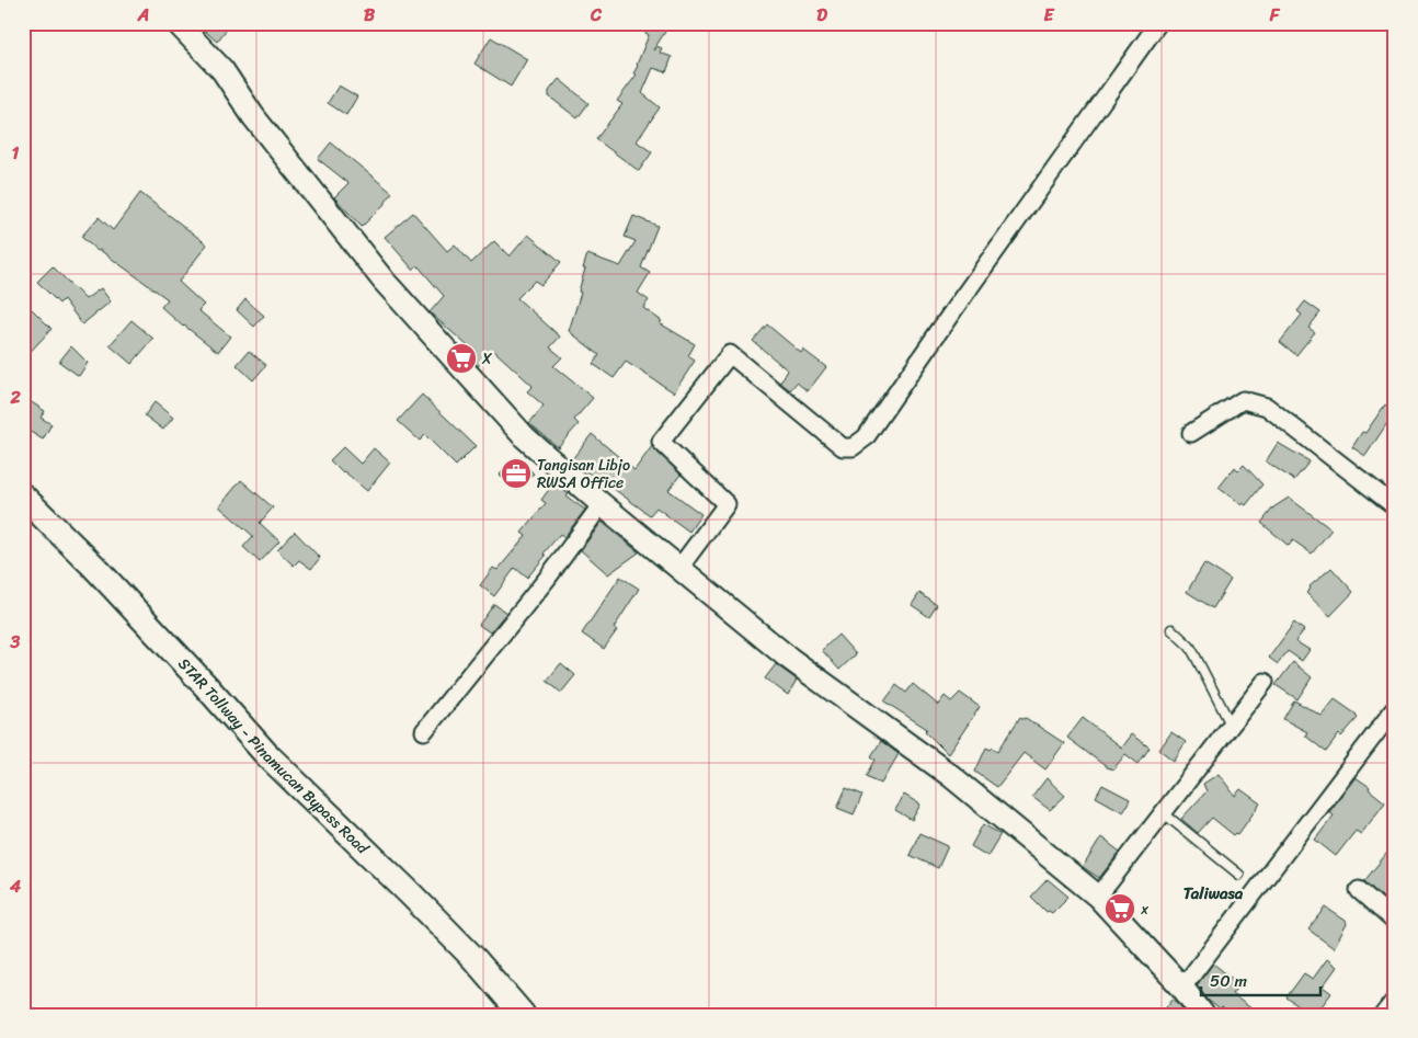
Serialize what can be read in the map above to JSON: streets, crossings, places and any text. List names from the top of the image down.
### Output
{
  "streets": {
    "main road": ["STAR Tollway - Pinamucan Bypass Road"]
  },
  "districts": ["Taliwasa"],
  "places": {
    "supermarket": ["X", "x"],
    "office": ["Tangisan Libjo RWSA Office"]
  },
  "scale_bar": "50 m",
  "grid": {
    "columns": [
      "A",
      "B",
      "C",
      "D",
      "E",
      "F"
    ],
    "rows": [
      "1",
      "2",
      "3",
      "4"
    ]
  }
}
